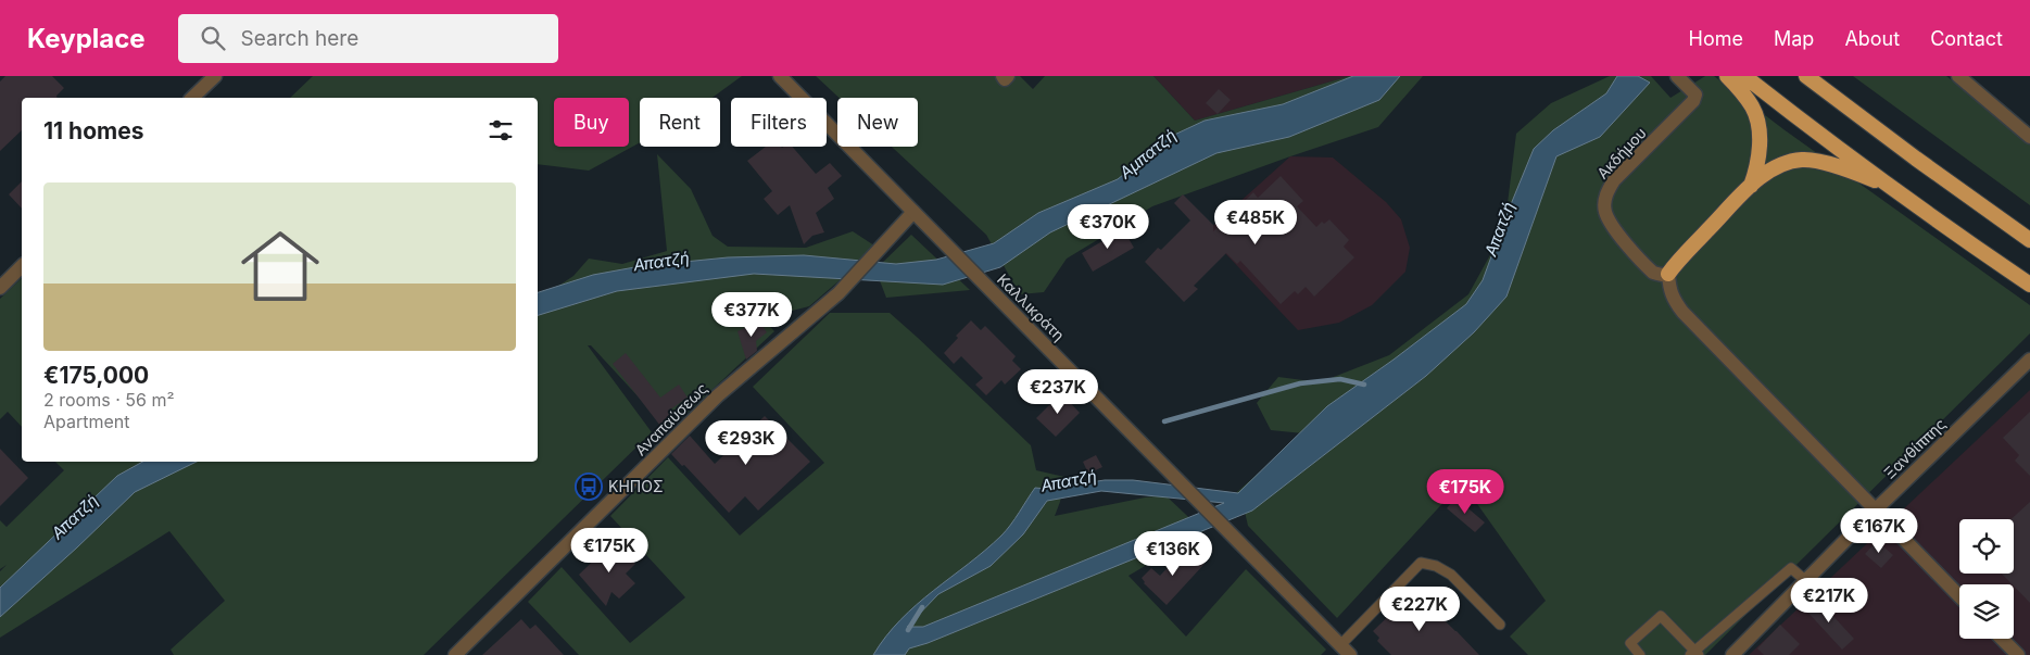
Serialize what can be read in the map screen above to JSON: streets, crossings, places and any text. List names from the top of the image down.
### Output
{
  "streets": {
    "street": [
      "Ακδήμου",
      "Καλλικράτη",
      "Αναπαύσεως",
      "Ξανθίππης"
    ]
  },
  "crossings": [
    ["Καλλικράτη", "Αναπαύσεως"]
  ],
  "water": ["Αμπατζή", "Απατζή"],
  "places": {
    "bus stop": ["ΚΗΠΟΣ"]
  },
  "page": {
    "header": "Keyplace",
    "search": "Search here",
    "nav": [
      "Home",
      "Map",
      "About",
      "Contact"
    ],
    "chip": [
      "Buy",
      "Rent",
      "Filters",
      "New"
    ],
    "heading": "11 homes",
    "list": [
      {
        "name": "€175,000",
        "note": "2 rooms · 56 m² · Apartment"
      }
    ],
    "price": [
      "€485K",
      "€370K",
      "€377K",
      "€237K",
      "€293K",
      "€175K",
      "€167K",
      "€175K",
      "€136K",
      "€217K",
      "€227K"
    ]
  }
}
